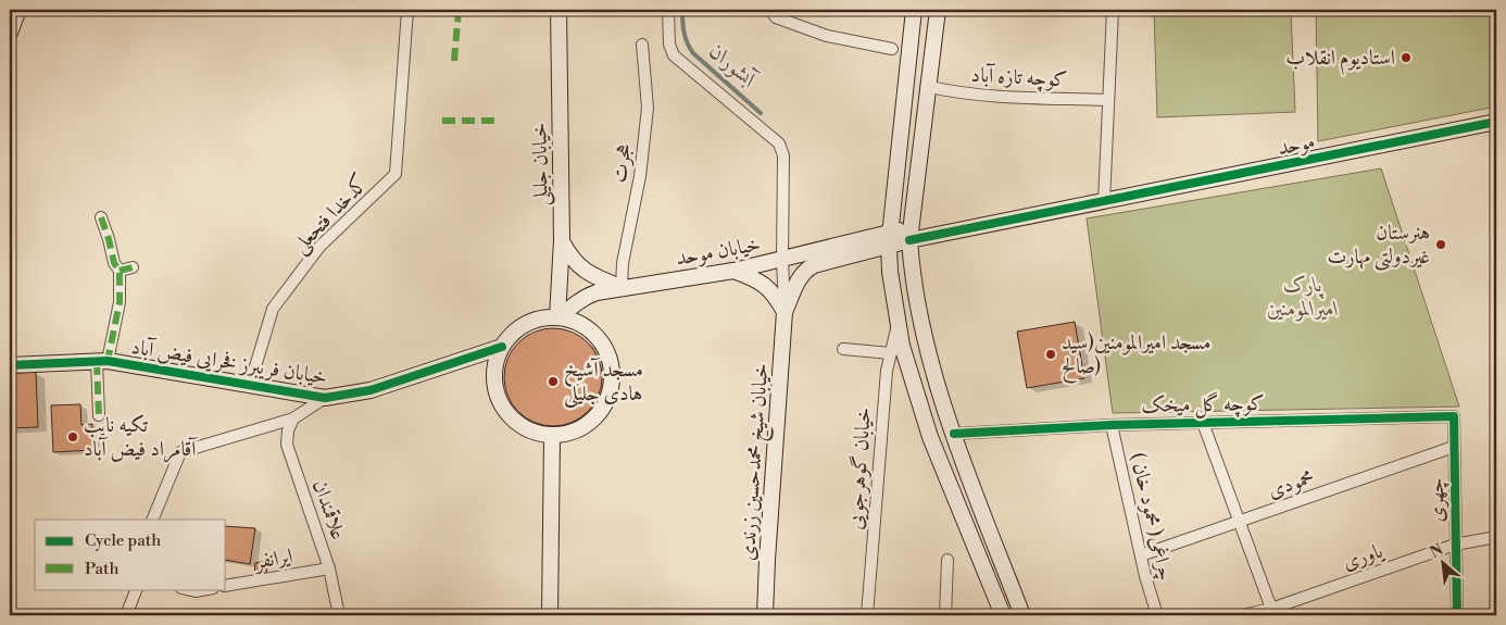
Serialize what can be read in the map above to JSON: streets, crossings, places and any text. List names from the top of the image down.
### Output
{
  "streets": {
    "main road": [
      "موحد",
      "خیابان جلیلی",
      "خیابان موحد",
      "خیابان فریبرز فخرایی فیض آباد",
      "خیابان شیخ محمدحسین زرندی"
    ],
    "street": [
      "کوچه تازه آباد",
      "هجرت",
      "کدخدا فتحعلی",
      "کوچه گل میخک",
      "خیابان گوهرجویی",
      "محمودی",
      "چهری",
      "علاقمندان",
      "چراغی( محمود خان )",
      "یاوری",
      "ایرانفر"
    ]
  },
  "crossings": [
    ["موحد", "خیابان موحد"],
    ["موحد", "خیابان شیخ محمدحسین زرندی"],
    ["هجرت", "خیابان موحد"],
    ["خیابان جلیلی", "خیابان موحد"],
    ["خیابان جلیلی", "خیابان فریبرز فخرایی فیض آباد"],
    ["کدخدا فتحعلی", "خیابان فریبرز فخرایی فیض آباد"],
    ["خیابان موحد", "خیابان فریبرز فخرایی فیض آباد"],
    ["خیابان موحد", "خیابان شیخ محمدحسین زرندی"],
    ["کوچه گل میخک", "چهری"],
    ["کوچه گل میخک", "چراغی( محمود خان )"],
    ["محمودی", "چهری"],
    ["محمودی", "چراغی( محمود خان )"],
    ["چهری", "یاوری"],
    ["علاقمندان", "ایرانفر"]
  ],
  "water": ["آبشوران"],
  "parks": ["پارک امیرالمومنین"],
  "places": [
    "استادیوم انقلاب",
    "هنرستان غیردولتی مهارت",
    "مسجد امیرالمومنین(سید صالح)",
    "مسجد آشیخ هادی جلیلی",
    "تکیه نایب آقامراد فیض آباد"
  ],
  "legend": ["Cycle path", "Path"],
  "north": "top left"
}
